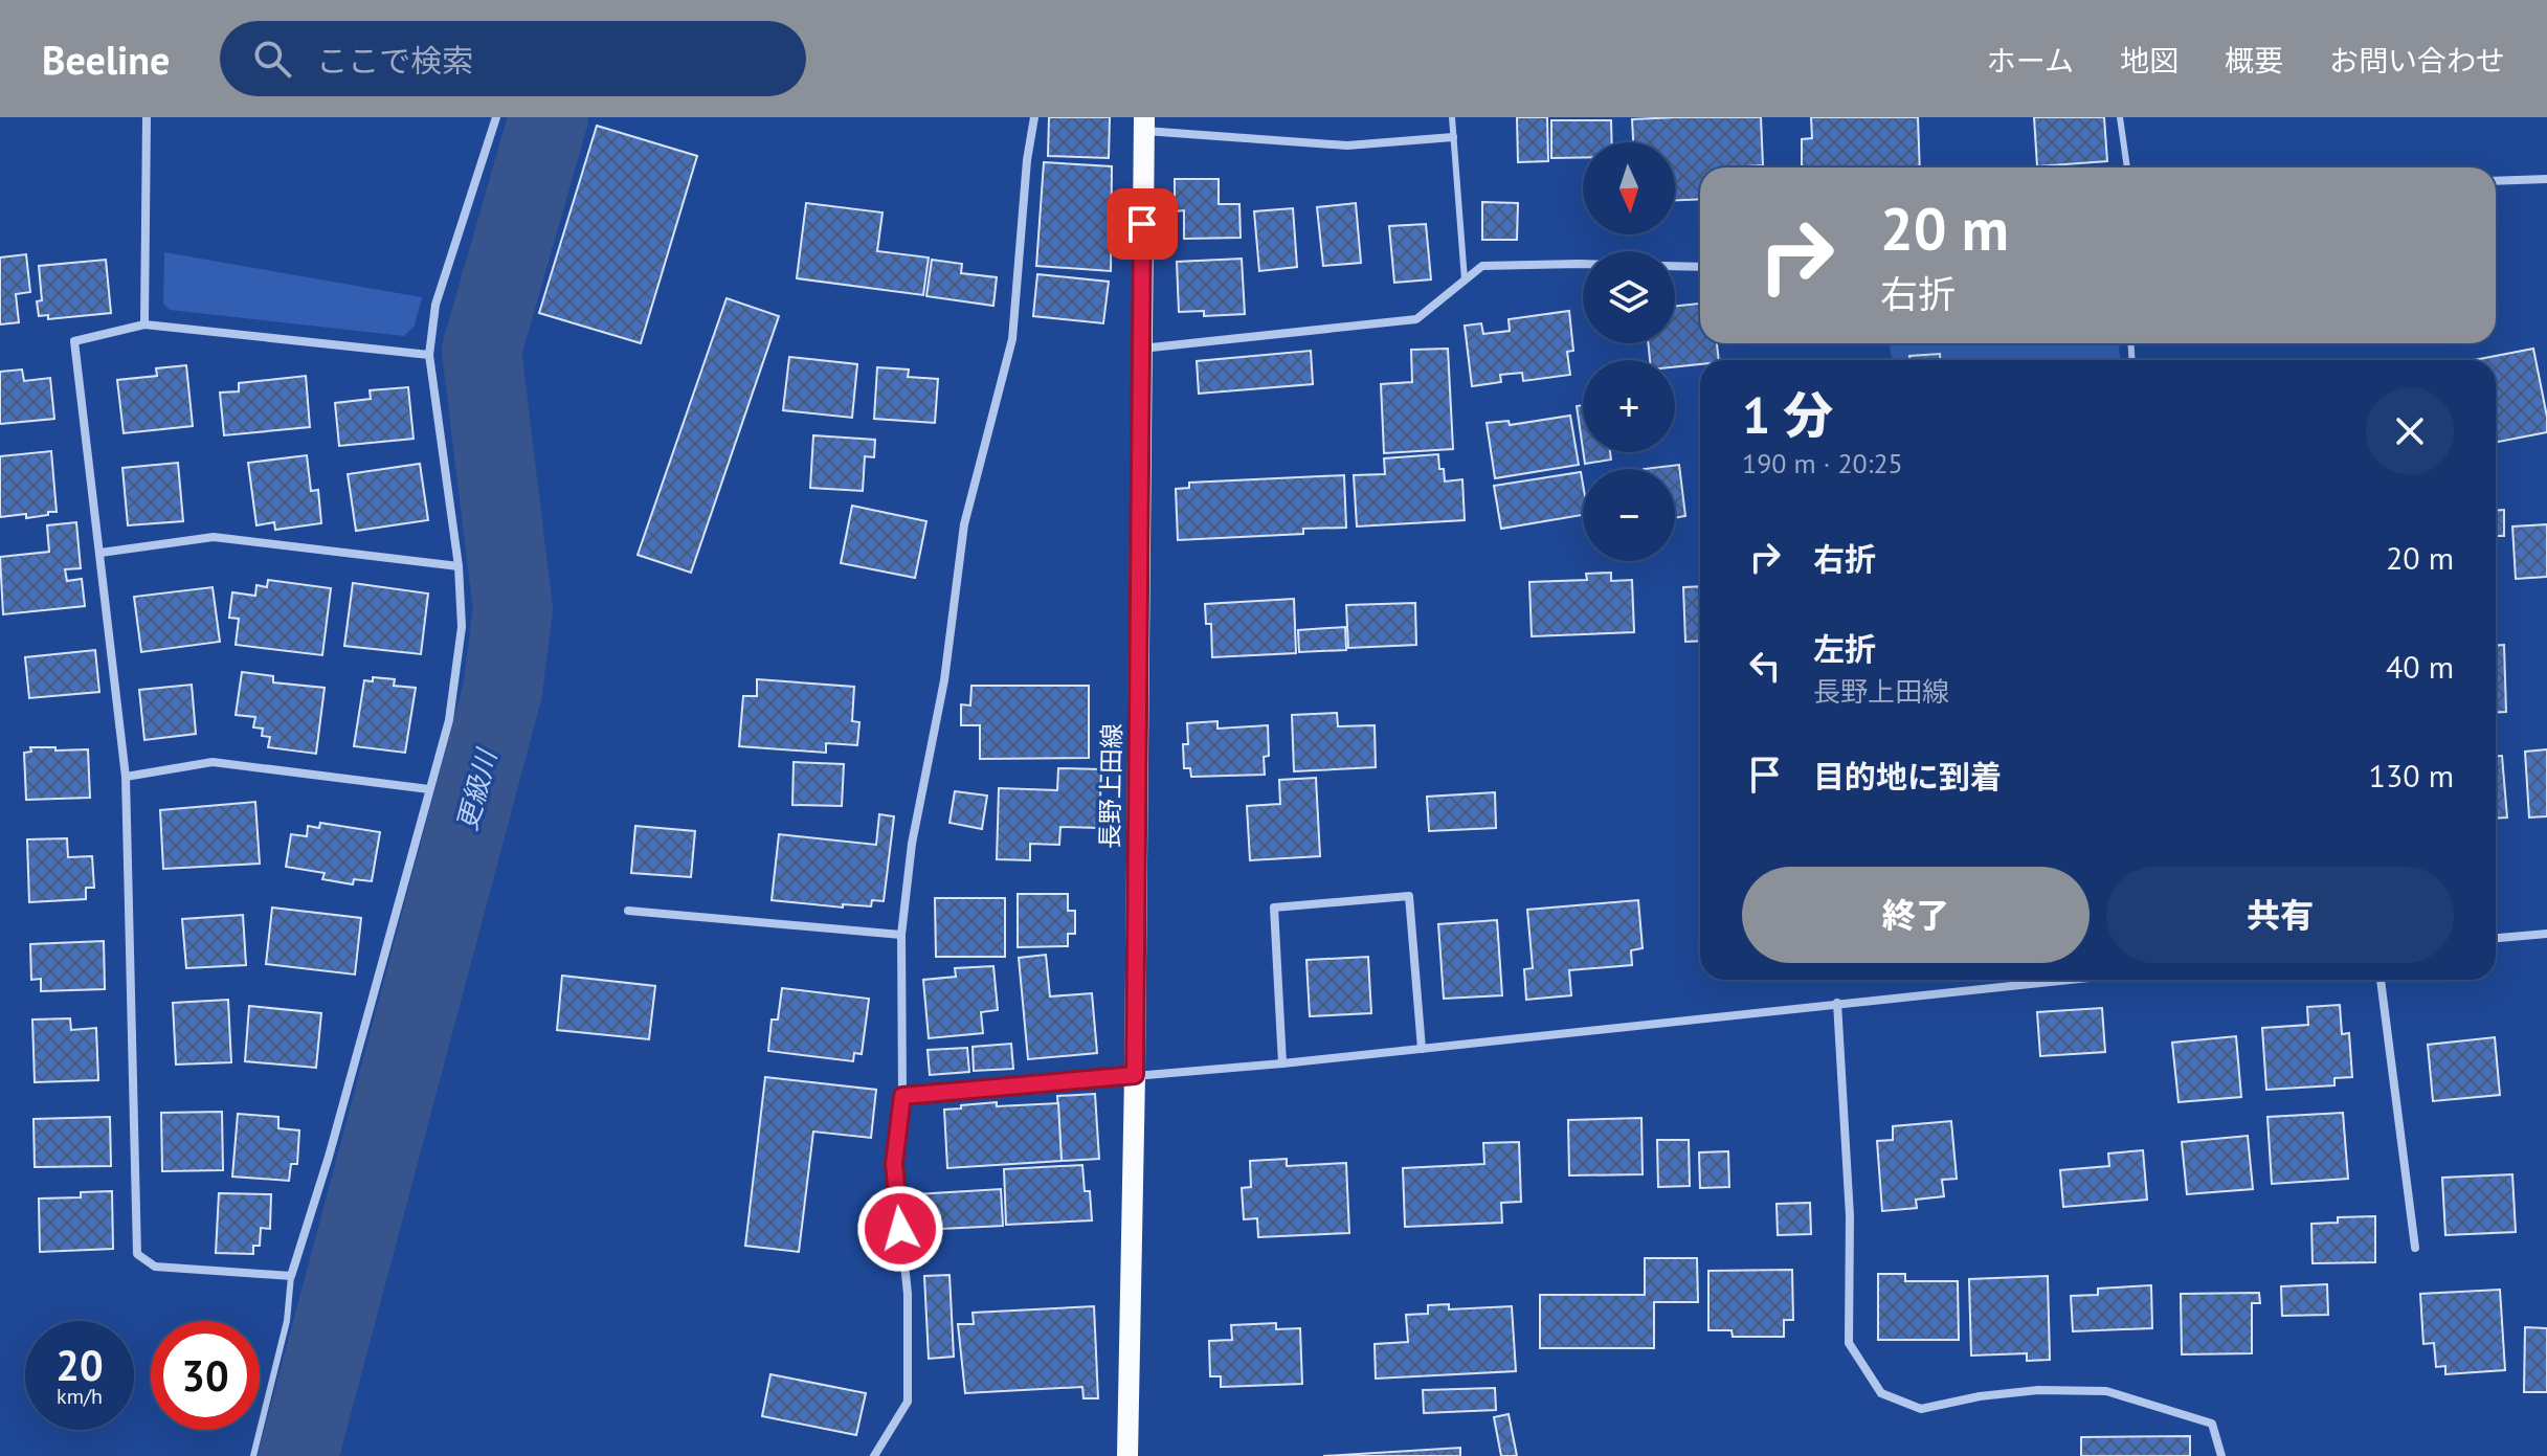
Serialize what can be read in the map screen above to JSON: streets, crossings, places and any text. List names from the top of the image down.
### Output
{
  "streets": {
    "main road": ["長野上田線"]
  },
  "water": ["更級川"],
  "north": "bottom",
  "page": {
    "header": "Beeline",
    "search": "ここで検索",
    "nav": [
      "ホーム",
      "地図",
      "概要",
      "お問い合わせ"
    ],
    "map_buttons": ["+", "−"],
    "turn": ["20 m", "右折"],
    "heading": ["1 分", "190 m · 20:25"],
    "list": [
      {
        "name": "右折",
        "value": "20 m"
      },
      {
        "name": "左折",
        "note": "長野上田線",
        "value": "40 m"
      },
      {
        "name": "目的地に到着",
        "value": "130 m"
      }
    ],
    "buttons": ["終了", "共有"],
    "speed": "20 km/h",
    "limit": "30"
  }
}
